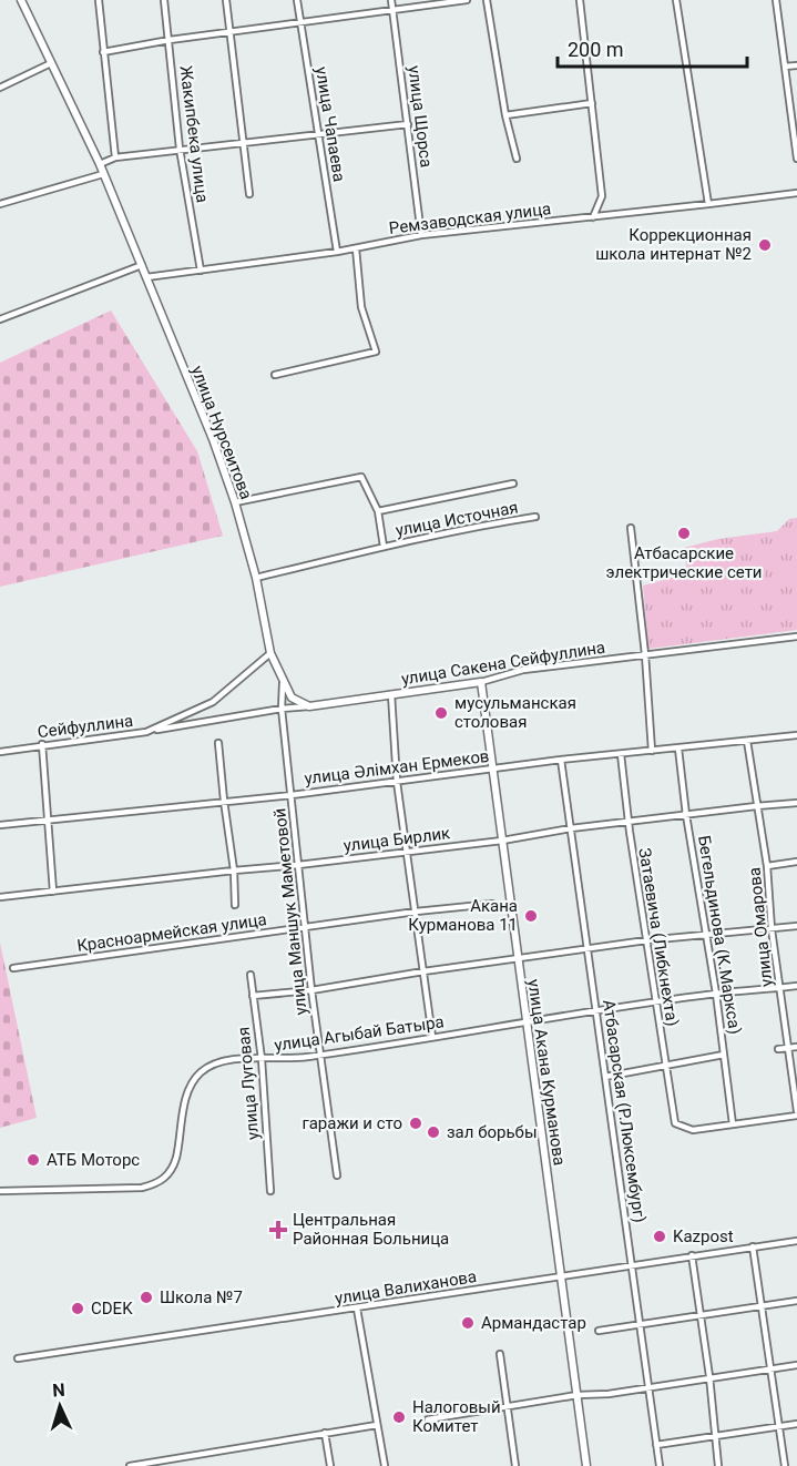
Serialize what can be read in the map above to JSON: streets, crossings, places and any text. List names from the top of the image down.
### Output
{
  "streets": {
    "main road": ["улица Нурсеитова", "улица Сакена Сейфуллина", "улица Акана Курманова"],
    "street": [
      "улица Щорса",
      "улица Чапаева",
      "Жакипбека улица",
      "Ремзаводская улица",
      "улица Источная",
      "Сейфуллина",
      "улица Әлімхан Ермеков",
      "улица Бирлик",
      "улица Маншук Маметовой",
      "улица Омарова",
      "Красноармейская улица",
      "Бегельдинова (К.Маркса)",
      "Затаевича (Либкнехта)",
      "улица Агыбай Батыра",
      "улица Луговая",
      "Атбасарская (Р.Люксембург)",
      "улица Валиханова"
    ]
  },
  "crossings": [
    ["улица Щорса", "Ремзаводская улица"],
    ["улица Чапаева", "Ремзаводская улица"],
    ["Жакипбека улица", "Ремзаводская улица"],
    ["Ремзаводская улица", "улица Нурсеитова"],
    ["улица Нурсеитова", "улица Источная"],
    ["улица Нурсеитова", "улица Сакена Сейфуллина"],
    ["улица Нурсеитова", "Сейфуллина"],
    ["улица Нурсеитова", "улица Маншук Маметовой"],
    ["улица Сакена Сейфуллина", "Сейфуллина"],
    ["улица Сакена Сейфуллина", "улица Маншук Маметовой"],
    ["улица Сакена Сейфуллина", "улица Акана Курманова"],
    ["улица Әлімхан Ермеков", "улица Маншук Маметовой"],
    ["улица Әлімхан Ермеков", "улица Омарова"],
    ["улица Әлімхан Ермеков", "Бегельдинова (К.Маркса)"],
    ["улица Әлімхан Ермеков", "Затаевича (Либкнехта)"],
    ["улица Әлімхан Ермеков", "улица Акана Курманова"],
    ["улица Әлімхан Ермеков", "Атбасарская (Р.Люксембург)"],
    ["улица Бирлик", "улица Маншук Маметовой"],
    ["улица Бирлик", "улица Омарова"],
    ["улица Бирлик", "Бегельдинова (К.Маркса)"],
    ["улица Бирлик", "Затаевича (Либкнехта)"],
    ["улица Бирлик", "улица Акана Курманова"],
    ["улица Бирлик", "Атбасарская (Р.Люксембург)"],
    ["улица Маншук Маметовой", "Красноармейская улица"],
    ["улица Маншук Маметовой", "улица Агыбай Батыра"],
    ["улица Омарова", "улица Агыбай Батыра"],
    ["Бегельдинова (К.Маркса)", "Затаевича (Либкнехта)"],
    ["Бегельдинова (К.Маркса)", "улица Агыбай Батыра"],
    ["Затаевича (Либкнехта)", "улица Агыбай Батыра"],
    ["улица Агыбай Батыра", "улица Акана Курманова"],
    ["улица Агыбай Батыра", "улица Луговая"],
    ["улица Агыбай Батыра", "Атбасарская (Р.Люксембург)"],
    ["улица Акана Курманова", "улица Валиханова"],
    ["Атбасарская (Р.Люксембург)", "улица Валиханова"]
  ],
  "places": {
    "other": [
      "Коррекционная школа интернат №2",
      "Атбасарские электрические сети",
      "мусульманская столовая",
      "Акана Курманова 11",
      "гаражи и сто",
      "зал борьбы",
      "АТБ Моторс",
      "Kazpost",
      "Школа №7",
      "CDEK",
      "Армандастар",
      "Налоговый Комитет"
    ],
    "health": ["Центральная Районная Больница"]
  },
  "scale_bar": "200 m",
  "north": "top"
}
